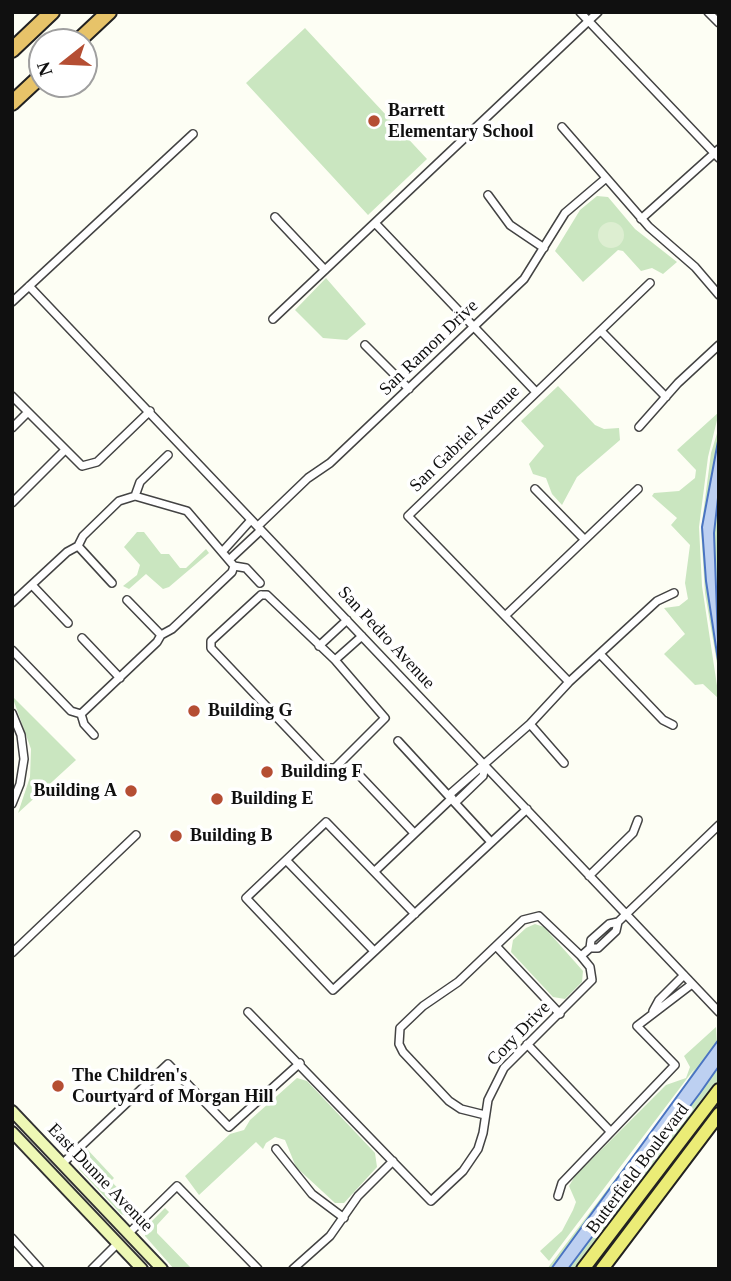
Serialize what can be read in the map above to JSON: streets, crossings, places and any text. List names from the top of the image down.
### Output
{
  "streets": {
    "main road": ["Butterfield Boulevard", "East Dunne Avenue"],
    "street": [
      "San Ramon Drive",
      "San Gabriel Avenue",
      "San Pedro Avenue",
      "Cory Drive"
    ]
  },
  "crossings": [
    ["San Ramon Drive", "San Pedro Avenue"]
  ],
  "places": [
    "Barrett Elementary School",
    "Building G",
    "Building F",
    "Building A",
    "Building E",
    "Building B",
    "The Children's Courtyard of Morgan Hill"
  ],
  "north": "left"
}
